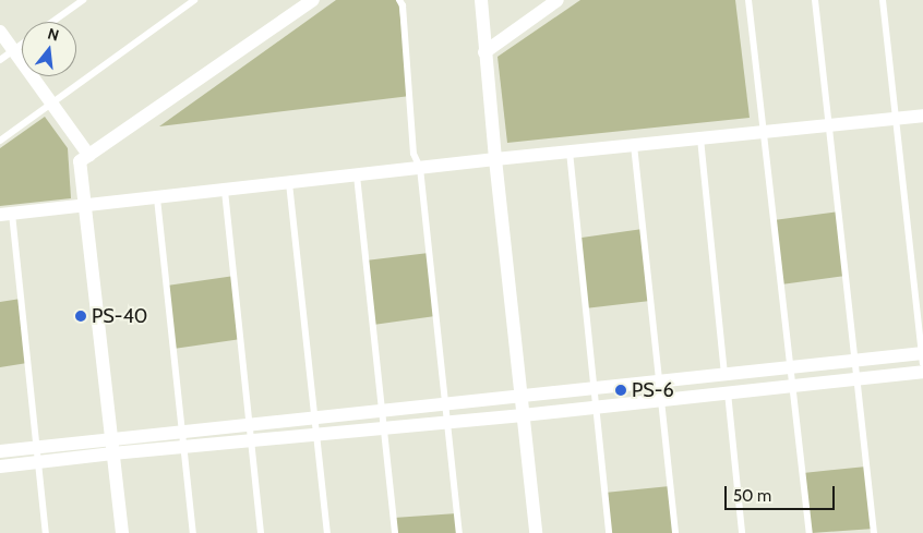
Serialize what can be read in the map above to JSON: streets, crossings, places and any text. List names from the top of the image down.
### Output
{
  "places": ["PS-40", "PS-6"],
  "scale_bar": "50 m",
  "north": "top"
}
